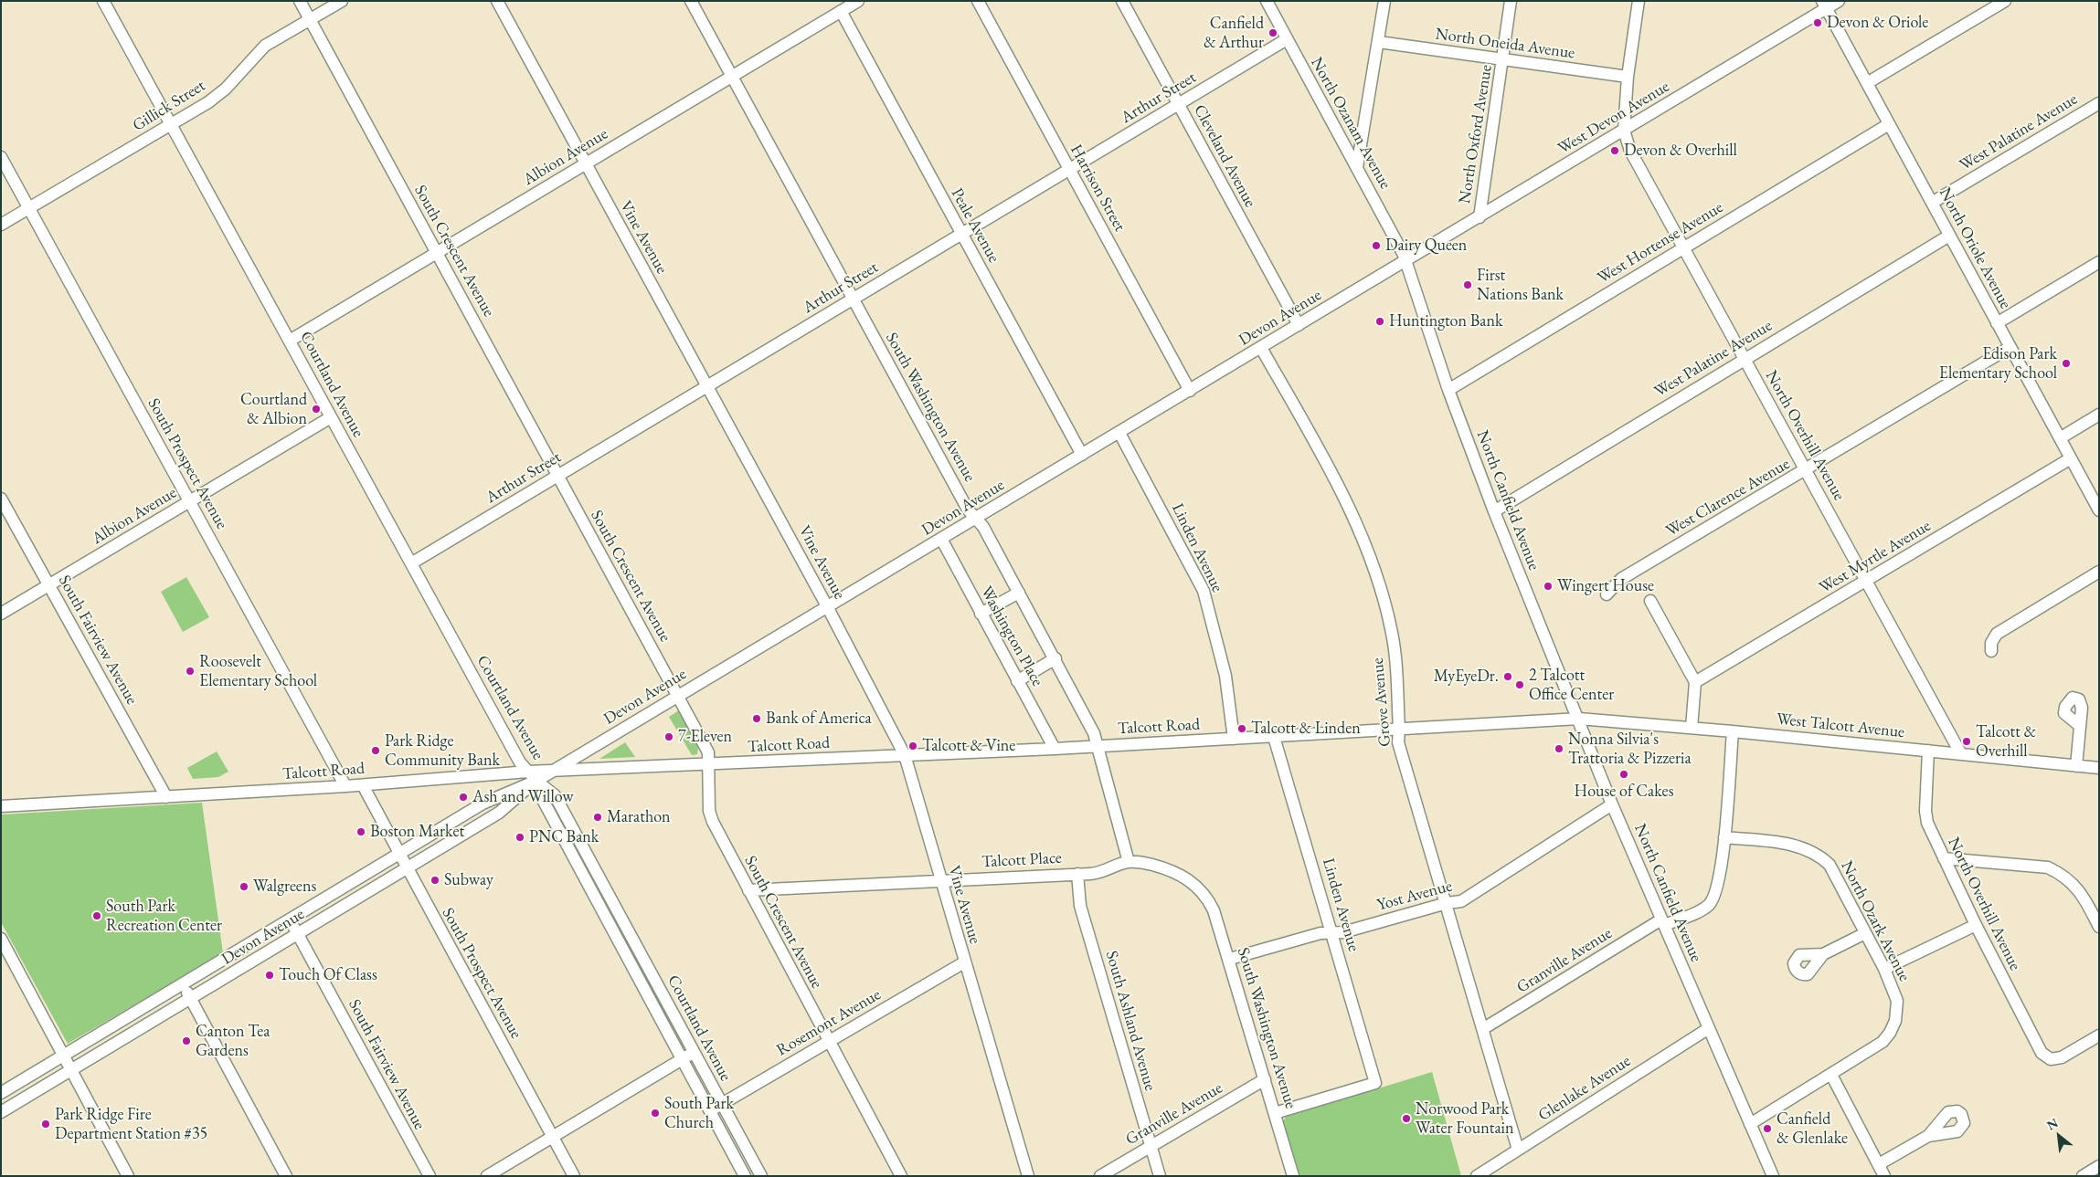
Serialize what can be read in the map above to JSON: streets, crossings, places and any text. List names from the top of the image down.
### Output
{
  "streets": {
    "street": [
      "North Oneida Avenue",
      "Arthur Street",
      "Gillick Street",
      "West Devon Avenue",
      "North Ozanam Avenue",
      "West Palatine Avenue",
      "North Oxford Avenue",
      "Cleveland Avenue",
      "Albion Avenue",
      "Harrison Street",
      "Peale Avenue",
      "Vine Avenue",
      "West Hortense Avenue",
      "North Oriole Avenue",
      "South Crescent Avenue",
      "Devon Avenue",
      "Courtland Avenue",
      "South Washington Avenue",
      "North Overhill Avenue",
      "South Prospect Avenue",
      "West Clarence Avenue",
      "North Canfield Avenue",
      "Linden Avenue",
      "West Myrtle Avenue",
      "Washington Place",
      "South Fairview Avenue",
      "Grove Avenue",
      "West Talcott Avenue",
      "Talcott Road",
      "Talcott Place",
      "Yost Avenue",
      "North Ozark Avenue",
      "Granville Avenue",
      "South Ashland Avenue",
      "Rosemont Avenue",
      "Glenlake Avenue"
    ]
  },
  "crossings": [
    ["North Oneida Avenue", "North Oxford Avenue"],
    ["Arthur Street", "North Ozanam Avenue"],
    ["Arthur Street", "Cleveland Avenue"],
    ["Arthur Street", "Harrison Street"],
    ["Arthur Street", "Peale Avenue"],
    ["Arthur Street", "Vine Avenue"],
    ["Arthur Street", "South Crescent Avenue"],
    ["Arthur Street", "Courtland Avenue"],
    ["Arthur Street", "South Washington Avenue"],
    ["Gillick Street", "South Crescent Avenue"],
    ["Gillick Street", "Courtland Avenue"],
    ["Gillick Street", "South Prospect Avenue"],
    ["West Devon Avenue", "North Ozanam Avenue"],
    ["West Devon Avenue", "North Oxford Avenue"],
    ["West Devon Avenue", "North Oriole Avenue"],
    ["West Devon Avenue", "Devon Avenue"],
    ["West Devon Avenue", "North Overhill Avenue"],
    ["West Devon Avenue", "North Canfield Avenue"],
    ["North Ozanam Avenue", "Devon Avenue"],
    ["North Ozanam Avenue", "North Canfield Avenue"],
    ["West Palatine Avenue", "North Oriole Avenue"],
    ["West Palatine Avenue", "North Overhill Avenue"],
    ["West Palatine Avenue", "North Canfield Avenue"],
    ["Cleveland Avenue", "Devon Avenue"],
    ["Albion Avenue", "Peale Avenue"],
    ["Albion Avenue", "Vine Avenue"],
    ["Albion Avenue", "South Crescent Avenue"],
    ["Albion Avenue", "Courtland Avenue"],
    ["Albion Avenue", "South Washington Avenue"],
    ["Albion Avenue", "South Prospect Avenue"],
    ["Albion Avenue", "South Fairview Avenue"],
    ["Harrison Street", "Devon Avenue"],
    ["Peale Avenue", "Devon Avenue"],
    ["Vine Avenue", "Devon Avenue"],
    ["Vine Avenue", "Talcott Road"],
    ["Vine Avenue", "Talcott Place"],
    ["Vine Avenue", "Rosemont Avenue"],
    ["West Hortense Avenue", "North Oriole Avenue"],
    ["West Hortense Avenue", "North Overhill Avenue"],
    ["West Hortense Avenue", "North Canfield Avenue"],
    ["North Oriole Avenue", "West Clarence Avenue"],
    ["North Oriole Avenue", "West Myrtle Avenue"],
    ["South Crescent Avenue", "Devon Avenue"],
    ["South Crescent Avenue", "Talcott Road"],
    ["South Crescent Avenue", "Talcott Place"],
    ["South Crescent Avenue", "Rosemont Avenue"],
    ["Devon Avenue", "Courtland Avenue"],
    ["Devon Avenue", "South Washington Avenue"],
    ["Devon Avenue", "South Prospect Avenue"],
    ["Devon Avenue", "North Canfield Avenue"],
    ["Devon Avenue", "Linden Avenue"],
    ["Devon Avenue", "Washington Place"],
    ["Devon Avenue", "South Fairview Avenue"],
    ["Devon Avenue", "Grove Avenue"],
    ["Devon Avenue", "Talcott Road"],
    ["Courtland Avenue", "Talcott Road"],
    ["Courtland Avenue", "Rosemont Avenue"],
    ["South Washington Avenue", "Linden Avenue"],
    ["South Washington Avenue", "Talcott Road"],
    ["South Washington Avenue", "Talcott Place"],
    ["South Washington Avenue", "Yost Avenue"],
    ["South Washington Avenue", "Granville Avenue"],
    ["North Overhill Avenue", "West Clarence Avenue"],
    ["North Overhill Avenue", "West Myrtle Avenue"],
    ["North Overhill Avenue", "West Talcott Avenue"],
    ["South Prospect Avenue", "Talcott Road"],
    ["North Canfield Avenue", "West Talcott Avenue"],
    ["North Canfield Avenue", "Talcott Road"],
    ["North Canfield Avenue", "Yost Avenue"],
    ["North Canfield Avenue", "Granville Avenue"],
    ["North Canfield Avenue", "Glenlake Avenue"],
    ["Linden Avenue", "Talcott Road"],
    ["Linden Avenue", "Yost Avenue"],
    ["Washington Place", "Talcott Road"],
    ["South Fairview Avenue", "Talcott Road"],
    ["Grove Avenue", "Talcott Road"],
    ["Grove Avenue", "Yost Avenue"],
    ["Grove Avenue", "Granville Avenue"],
    ["Grove Avenue", "Glenlake Avenue"],
    ["West Talcott Avenue", "Talcott Road"],
    ["Talcott Place", "South Ashland Avenue"],
    ["Granville Avenue", "South Ashland Avenue"]
  ],
  "places": [
    "Devon & Oriole",
    "Canfield & Arthur",
    "Devon & Overhill",
    "Dairy Queen",
    "First Nations Bank",
    "Huntington Bank",
    "Edison Park Elementary School",
    "Courtland & Albion",
    "Wingert House",
    "Roosevelt Elementary School",
    "MyEyeDr.",
    "2 Talcott Office Center",
    "Bank of America",
    "Talcott & Linden",
    "7-Eleven",
    "Talcott & Overhill",
    "Talcott & Vine",
    "Nonna Silvia's Trattoria & Pizzeria",
    "Park Ridge Community Bank",
    "House of Cakes",
    "Ash and Willow",
    "Marathon",
    "Boston Market",
    "PNC Bank",
    "Subway",
    "Walgreens",
    "South Park Recreation Center",
    "Touch Of Class",
    "Canton Tea Gardens",
    "South Park Church",
    "Norwood Park Water Fountain",
    "Park Ridge Fire Department Station #35",
    "Canfield & Glenlake"
  ],
  "north": "top left"
}
